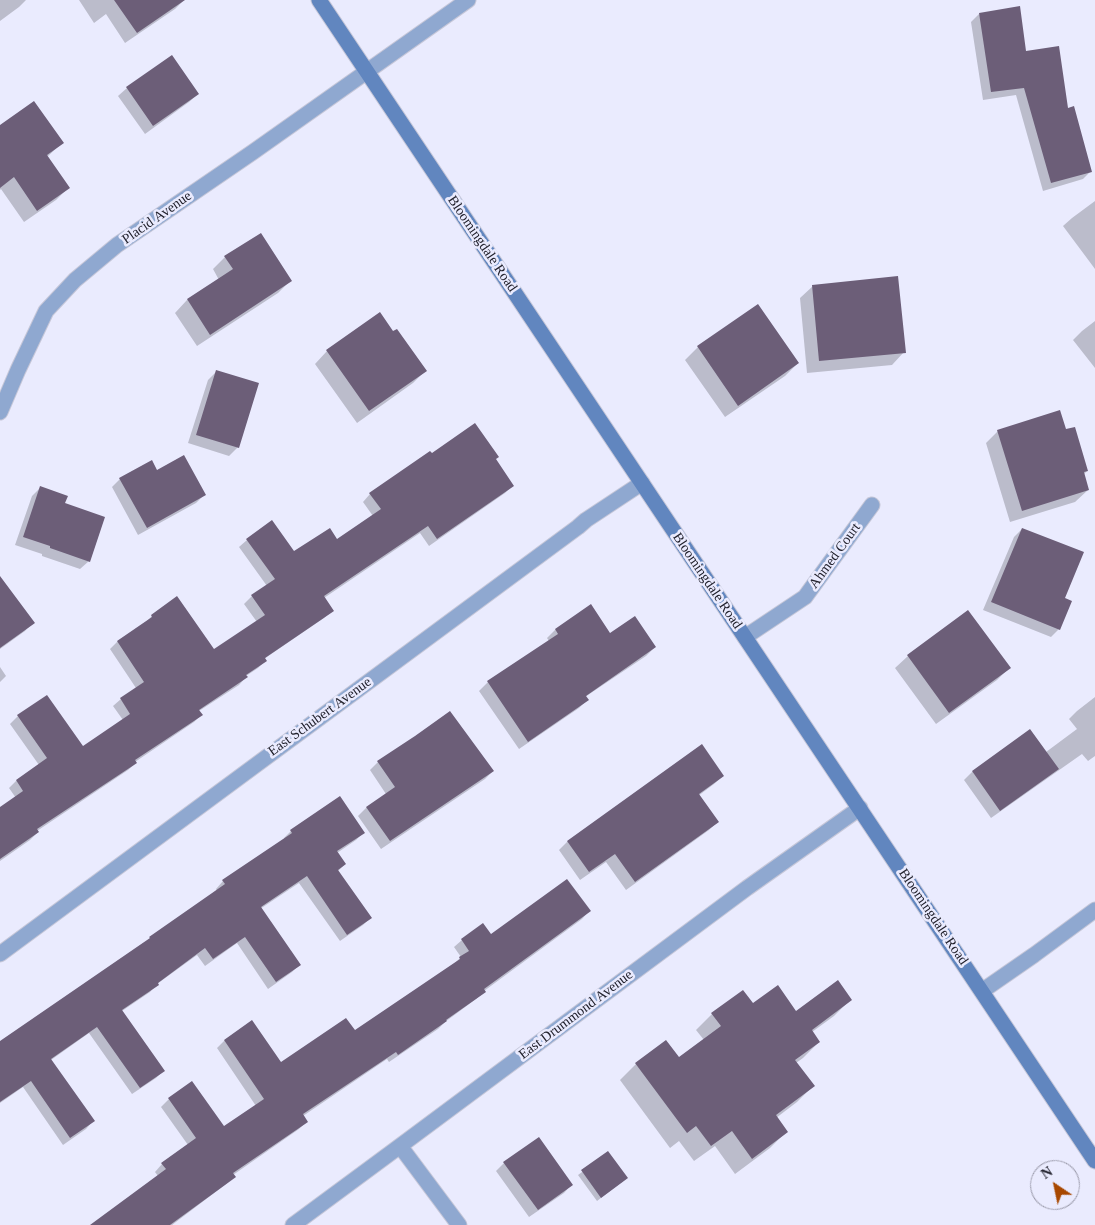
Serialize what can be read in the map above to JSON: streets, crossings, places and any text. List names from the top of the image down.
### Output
{
  "streets": {
    "main road": ["Bloomingdale Road"],
    "street": [
      "Placid Avenue",
      "Ahmed Court",
      "East Schubert Avenue",
      "East Drummond Avenue"
    ]
  },
  "crossings": [
    ["Placid Avenue", "Bloomingdale Road"],
    ["Bloomingdale Road", "Ahmed Court"],
    ["Bloomingdale Road", "East Schubert Avenue"],
    ["Bloomingdale Road", "East Drummond Avenue"]
  ],
  "north": "top left"
}
